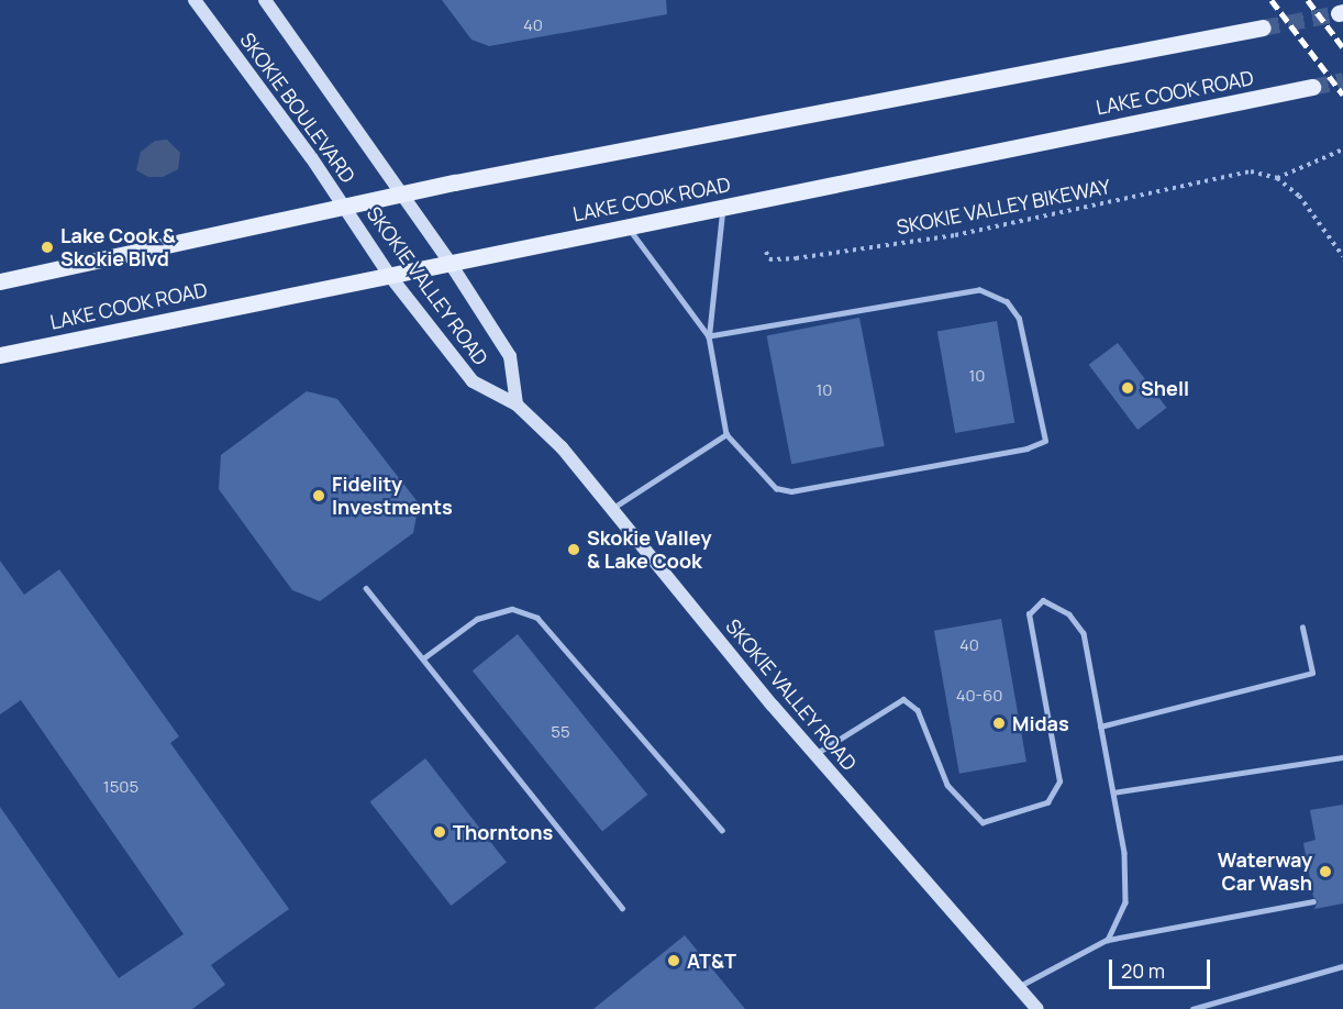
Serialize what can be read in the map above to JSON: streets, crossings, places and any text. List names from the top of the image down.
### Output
{
  "streets": {
    "main road": ["LAKE COOK ROAD", "SKOKIE BOULEVARD", "SKOKIE VALLEY ROAD"],
    "path": ["SKOKIE VALLEY BIKEWAY"]
  },
  "crossings": [
    ["LAKE COOK ROAD", "SKOKIE VALLEY ROAD"],
    ["SKOKIE BOULEVARD", "SKOKIE VALLEY ROAD"]
  ],
  "places": [
    "Lake Cook & Skokie Blvd",
    "Shell",
    "Fidelity Investments",
    "Skokie Valley & Lake Cook",
    "Midas",
    "Thorntons",
    "Waterway Car Wash",
    "AT&T"
  ],
  "house_numbers": [
    "40",
    "10",
    "10",
    "40",
    "40-60",
    "55",
    "1505"
  ],
  "scale_bar": "20 m"
}
